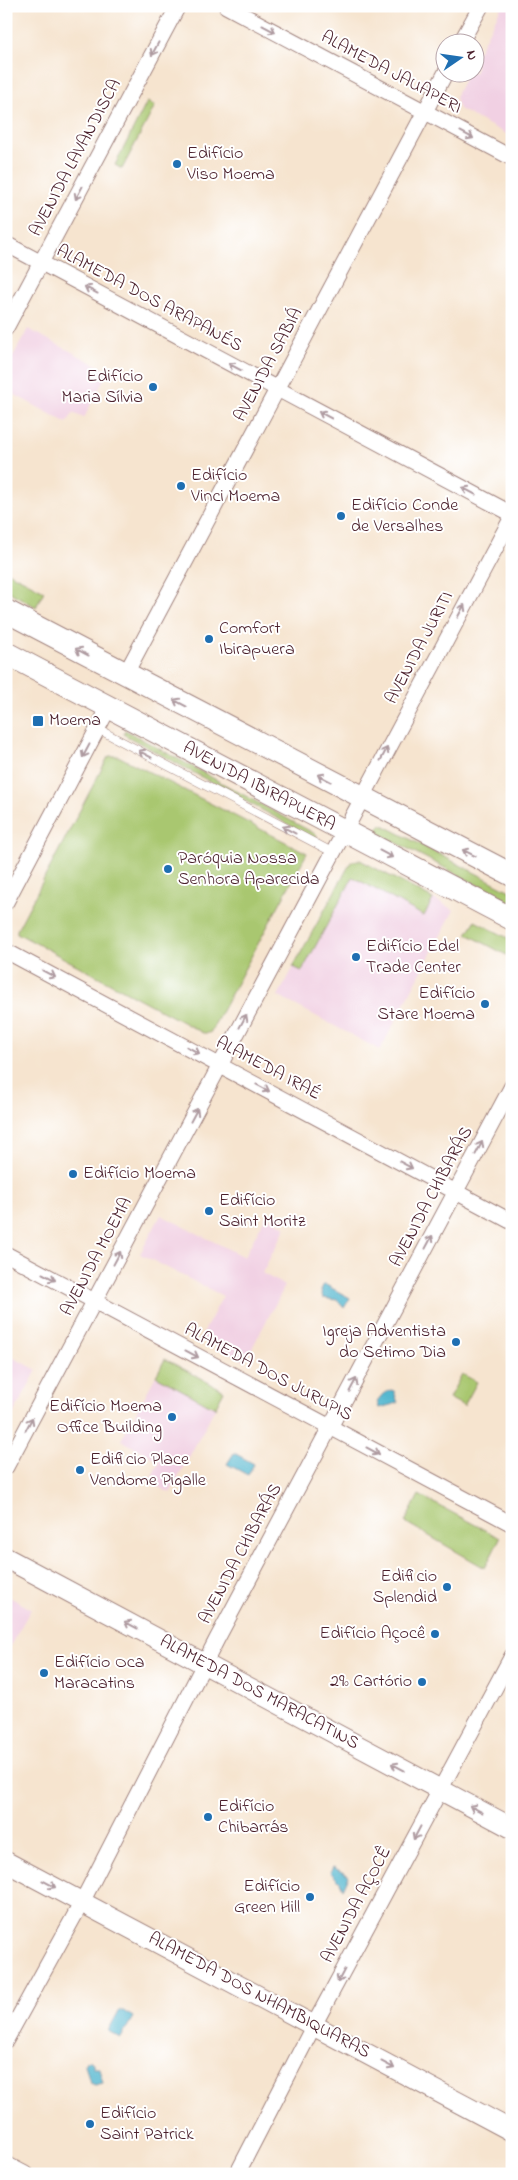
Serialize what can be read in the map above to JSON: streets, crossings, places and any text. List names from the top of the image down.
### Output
{
  "streets": {
    "main road": ["AVENIDA IBIRAPUERA", "ALAMEDA DOS MARACATINS", "ALAMEDA DOS NHAMBIQUARAS"],
    "street": [
      "ALAMEDA JAUAPERI",
      "AVENIDA LAVANDISCA",
      "ALAMEDA DOS ARAPANÉS",
      "AVENIDA SABIÁ",
      "AVENIDA JURITI",
      "ALAMEDA IRAÉ",
      "AVENIDA CHIBARÁS",
      "AVENIDA MOEMA",
      "ALAMEDA DOS JURUPIS",
      "AVENIDA AÇOCÊ"
    ]
  },
  "crossings": [
    ["ALAMEDA JAUAPERI", "AVENIDA SABIÁ"],
    ["AVENIDA LAVANDISCA", "ALAMEDA DOS ARAPANÉS"],
    ["ALAMEDA DOS ARAPANÉS", "AVENIDA SABIÁ"],
    ["ALAMEDA DOS ARAPANÉS", "AVENIDA JURITI"],
    ["AVENIDA IBIRAPUERA", "AVENIDA MOEMA"],
    ["ALAMEDA IRAÉ", "AVENIDA CHIBARÁS"],
    ["ALAMEDA IRAÉ", "AVENIDA MOEMA"],
    ["AVENIDA CHIBARÁS", "ALAMEDA DOS JURUPIS"],
    ["AVENIDA CHIBARÁS", "ALAMEDA DOS MARACATINS"],
    ["AVENIDA CHIBARÁS", "ALAMEDA DOS NHAMBIQUARAS"],
    ["AVENIDA MOEMA", "ALAMEDA DOS JURUPIS"],
    ["ALAMEDA DOS MARACATINS", "AVENIDA AÇOCÊ"],
    ["AVENIDA AÇOCÊ", "ALAMEDA DOS NHAMBIQUARAS"]
  ],
  "one_way": [
    "ALAMEDA JAUAPERI",
    "AVENIDA LAVANDISCA",
    "ALAMEDA DOS ARAPANÉS",
    "AVENIDA JURITI",
    "ALAMEDA IRAÉ",
    "AVENIDA CHIBARÁS",
    "AVENIDA MOEMA",
    "ALAMEDA DOS JURUPIS",
    "ALAMEDA DOS MARACATINS",
    "AVENIDA AÇOCÊ",
    "ALAMEDA DOS NHAMBIQUARAS"
  ],
  "places": {
    "other": [
      "Edifício Viso Moema",
      "Edifício Maria Sílvia",
      "Edifício Vinci Moema",
      "Edifício Conde de Versalhes",
      "Comfort Ibirapuera",
      "Paróquia Nossa Senhora Aparecida",
      "Edifício Edel Trade Center",
      "Edifício Stare Moema",
      "Edifício Moema",
      "Edifício Saint Moritz",
      "Igreja Adventista do Setimo Dia",
      "Edifício Moema Office Building",
      "Edificio Place Vendome Pigalle",
      "Edificio Splendid",
      "Edifício Açocê",
      "Edifício Oca Maracatins",
      "29º Cartório",
      "Edifício Chibarrás",
      "Edifício Green Hill",
      "Edifício Saint Patrick"
    ],
    "transit": ["Moema"]
  },
  "north": "right"
}
